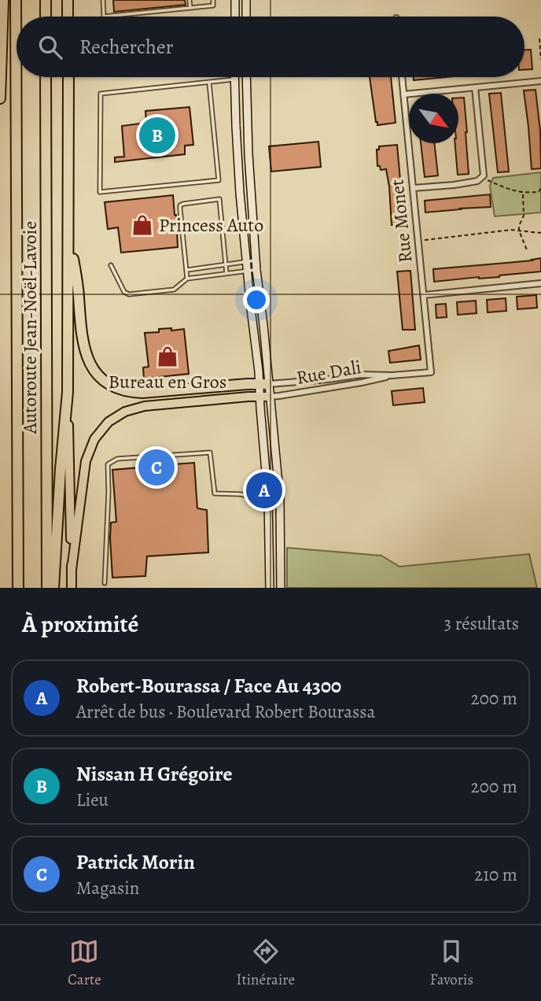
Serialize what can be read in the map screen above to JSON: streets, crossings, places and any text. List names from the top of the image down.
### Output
{
  "streets": {
    "highway": ["Autoroute Jean-Noël-Lavoie"],
    "street": ["Rue Monet", "Rue Dali"]
  },
  "crossings": [
    ["Rue Monet", "Rue Dali"]
  ],
  "places": {
    "shop": ["Princess Auto", "Bureau en Gros"]
  },
  "north": "bottom right",
  "page": {
    "search": "Rechercher",
    "pins": ["B", "C", "A"],
    "heading": ["À proximité", "3 résultats"],
    "list": [
      {
        "mark": "A",
        "name": "Robert-Bourassa / Face Au 4300",
        "note": "Arrêt de bus · Boulevard Robert Bourassa",
        "value": "200 m"
      },
      {
        "mark": "B",
        "name": "Nissan H Grégoire",
        "note": "Lieu",
        "value": "200 m"
      },
      {
        "mark": "C",
        "name": "Patrick Morin",
        "note": "Magasin",
        "value": "210 m"
      }
    ],
    "nav": ["Carte", "Itinéraire", "Favoris"]
  }
}
